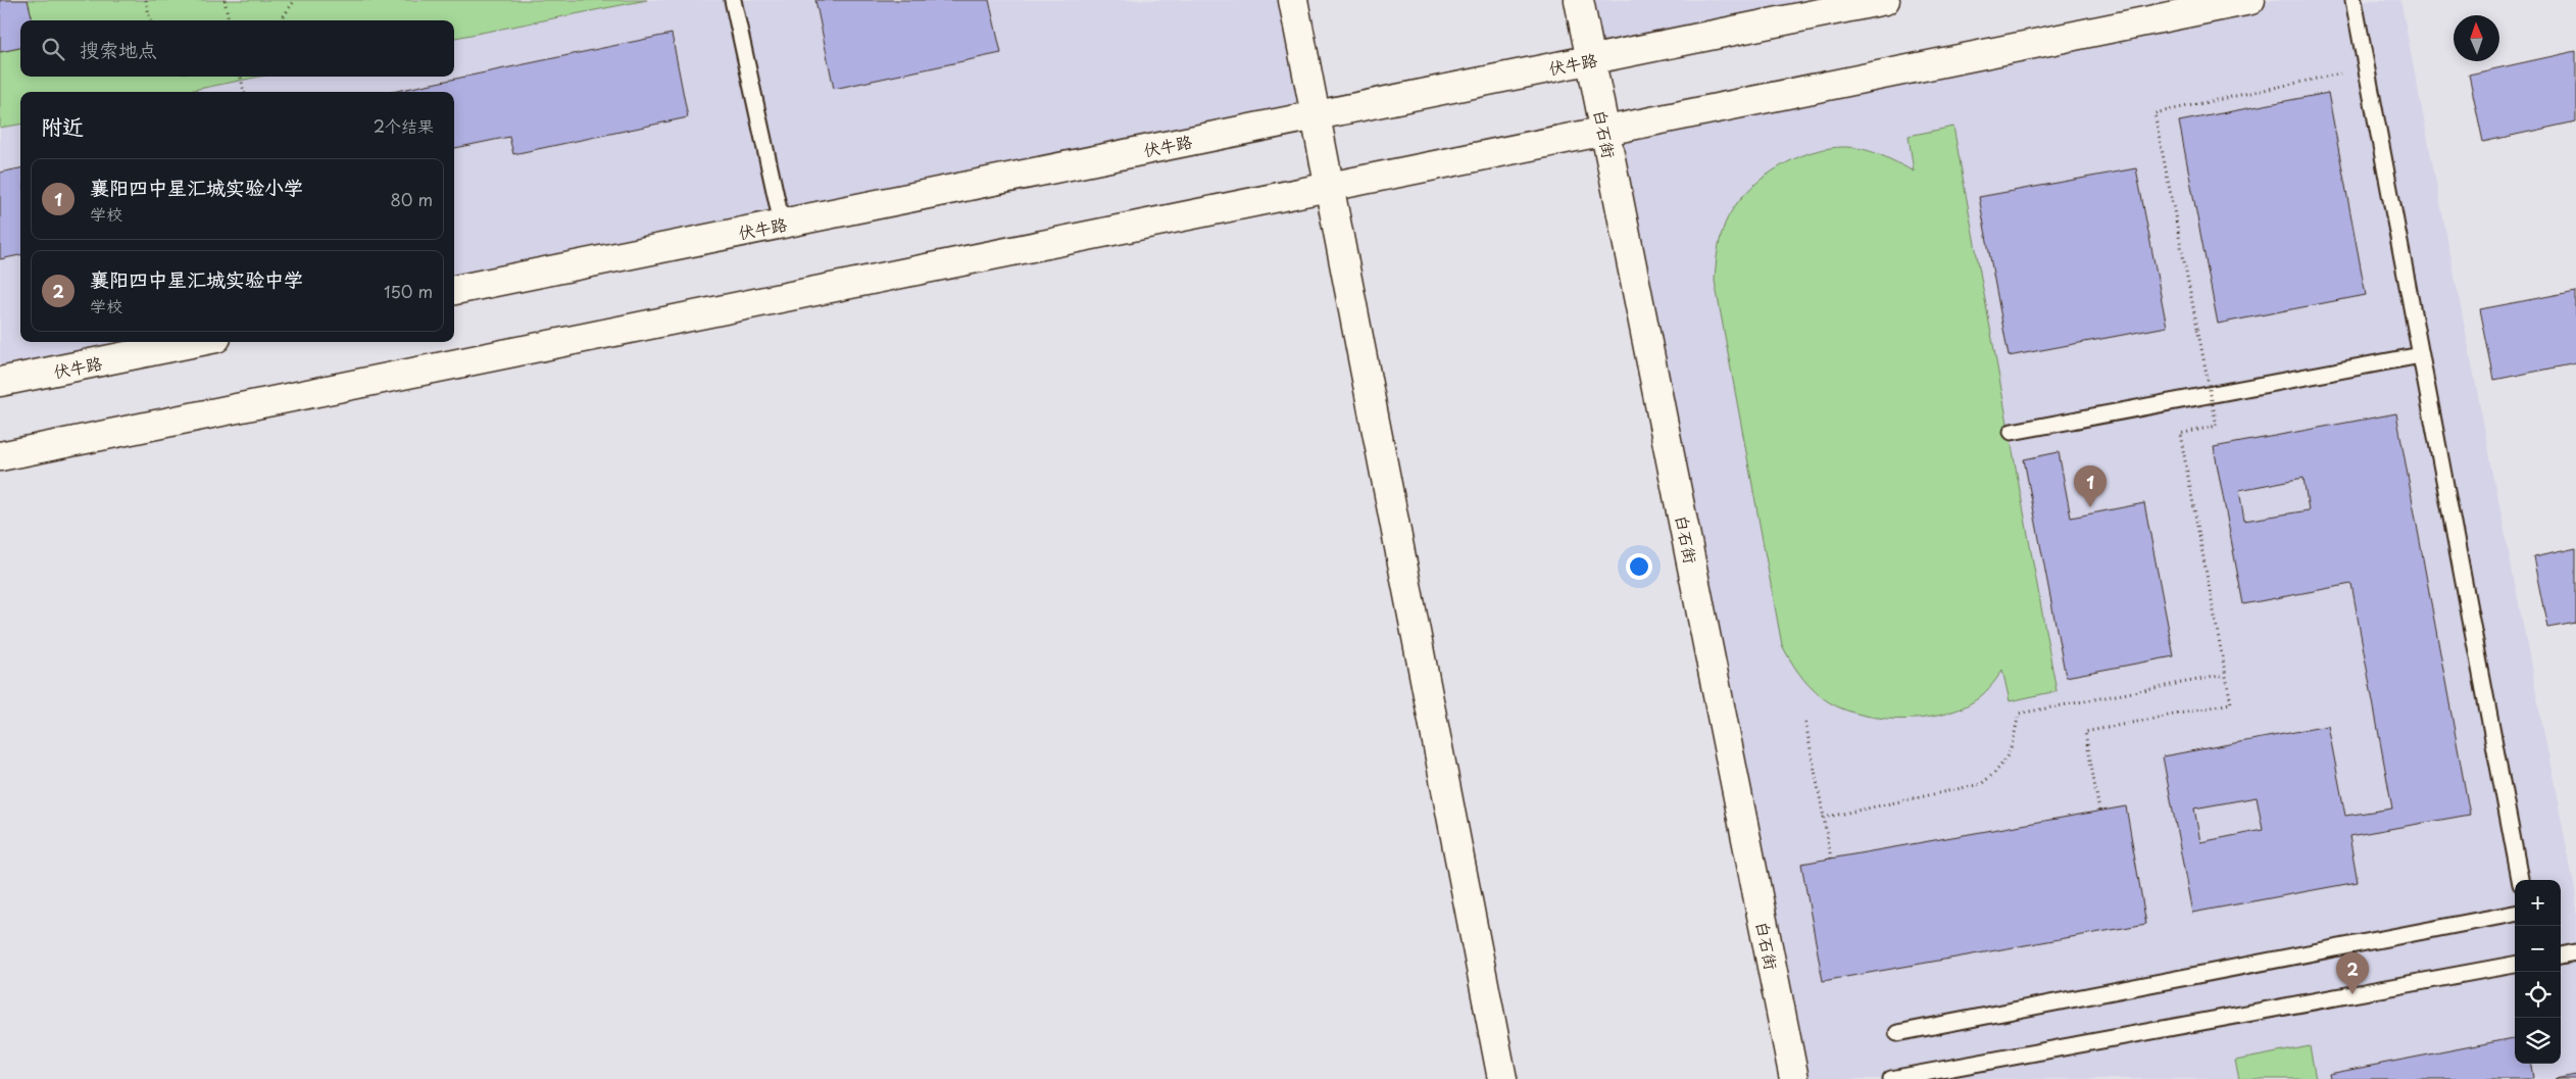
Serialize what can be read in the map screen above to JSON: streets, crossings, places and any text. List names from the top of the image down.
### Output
{
  "streets": {
    "street": ["伏牛路", "白石街"]
  },
  "crossings": [
    ["伏牛路", "白石街"]
  ],
  "north": "top",
  "page": {
    "search": "搜索地点",
    "heading": ["附近", "2个结果"],
    "list": [
      {
        "mark": "1",
        "name": "襄阳四中星汇城实验小学",
        "note": "学校",
        "value": "80 m"
      },
      {
        "mark": "2",
        "name": "襄阳四中星汇城实验中学",
        "note": "学校",
        "value": "150 m"
      }
    ],
    "pins": ["1", "2"],
    "map_buttons": ["+", "−"]
  }
}
